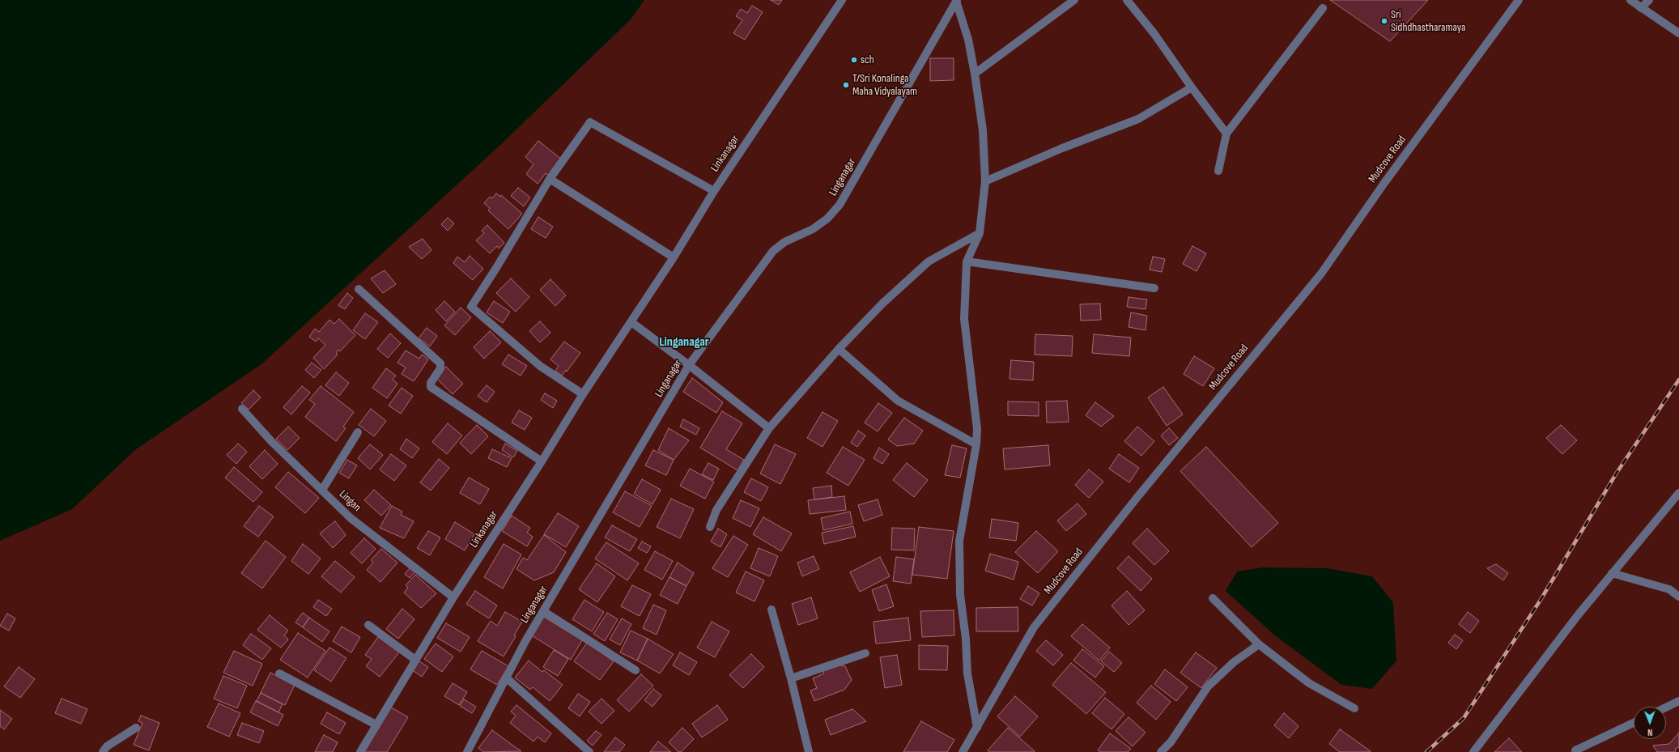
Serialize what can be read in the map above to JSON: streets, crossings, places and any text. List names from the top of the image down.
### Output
{
  "streets": {
    "street": [
      "Linkanagar",
      "Mudcove Road",
      "Linganagar",
      "Lingan"
    ]
  },
  "crossings": [
    ["Linkanagar", "Lingan"]
  ],
  "districts": ["Linganagar"],
  "places": ["Sri Sidhdhastharamaya", "sch", "T/Sri Konalinga Maha Vidyalayam"],
  "north": "bottom"
}
